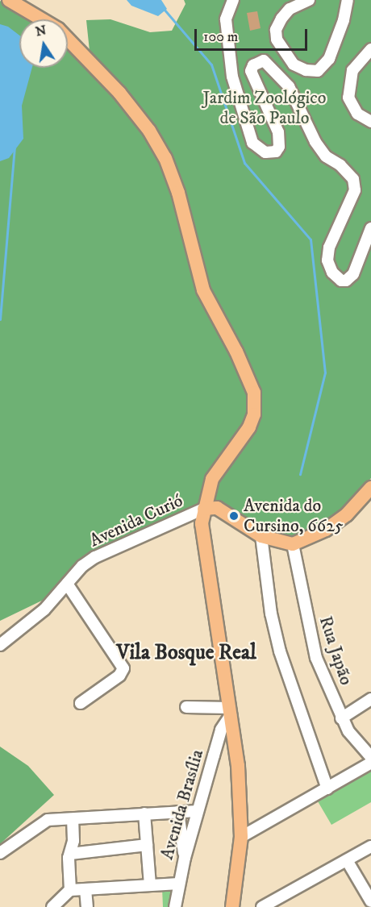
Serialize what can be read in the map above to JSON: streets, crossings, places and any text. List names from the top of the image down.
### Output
{
  "streets": {
    "street": ["Avenida Curió", "Rua Japão", "Avenida Brasília"]
  },
  "districts": ["Vila Bosque Real"],
  "parks": ["Jardim Zoológico de São Paulo"],
  "places": ["Avenida do Cursino, 6625"],
  "scale_bar": "100 m",
  "north": "top"
}
